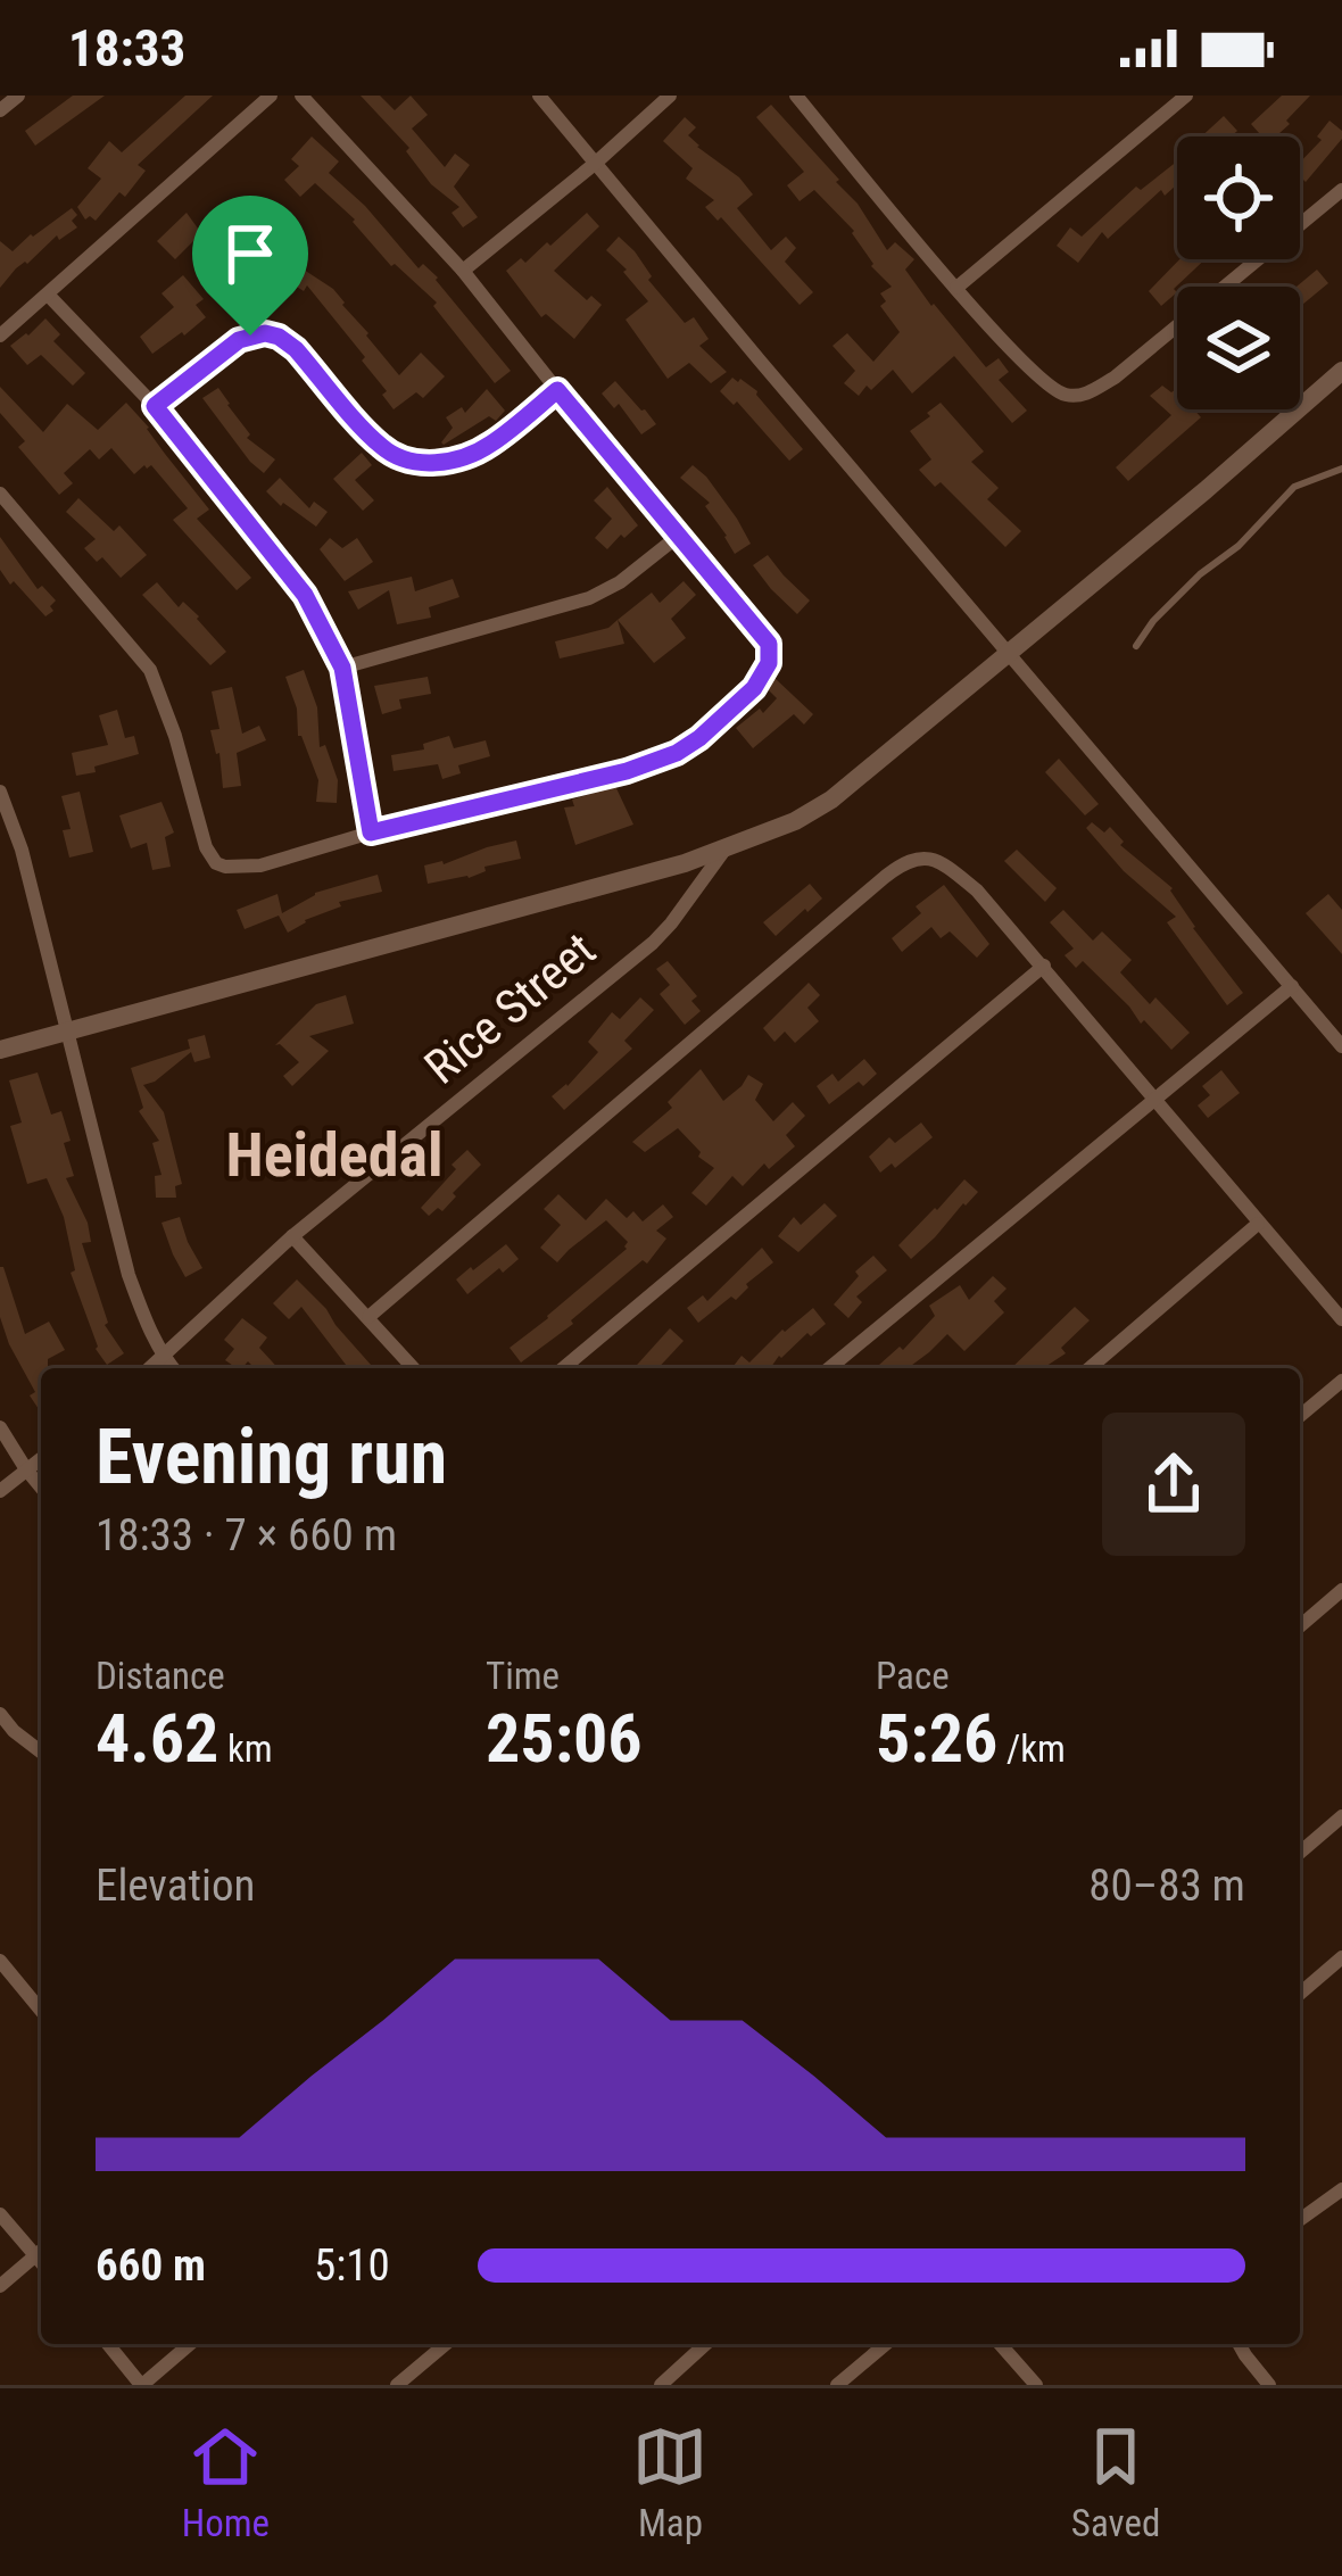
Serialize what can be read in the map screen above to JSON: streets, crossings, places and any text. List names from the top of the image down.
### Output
{
  "streets": {
    "street": ["Rice Street"]
  },
  "districts": ["Heidedal"],
  "page": {
    "status": "18:33",
    "heading": ["Evening run", "18:33 · 7 × 660 m"],
    "stats": [
      ["Distance", "4.62 km"],
      ["Time", "25:06"],
      ["Pace", "5:26 /km"]
    ],
    "chart": ["Elevation", "80–83 m"],
    "list": [
      {
        "name": "660 m",
        "note": "5:10"
      }
    ],
    "tabs": ["Home", "Map", "Saved"]
  }
}
